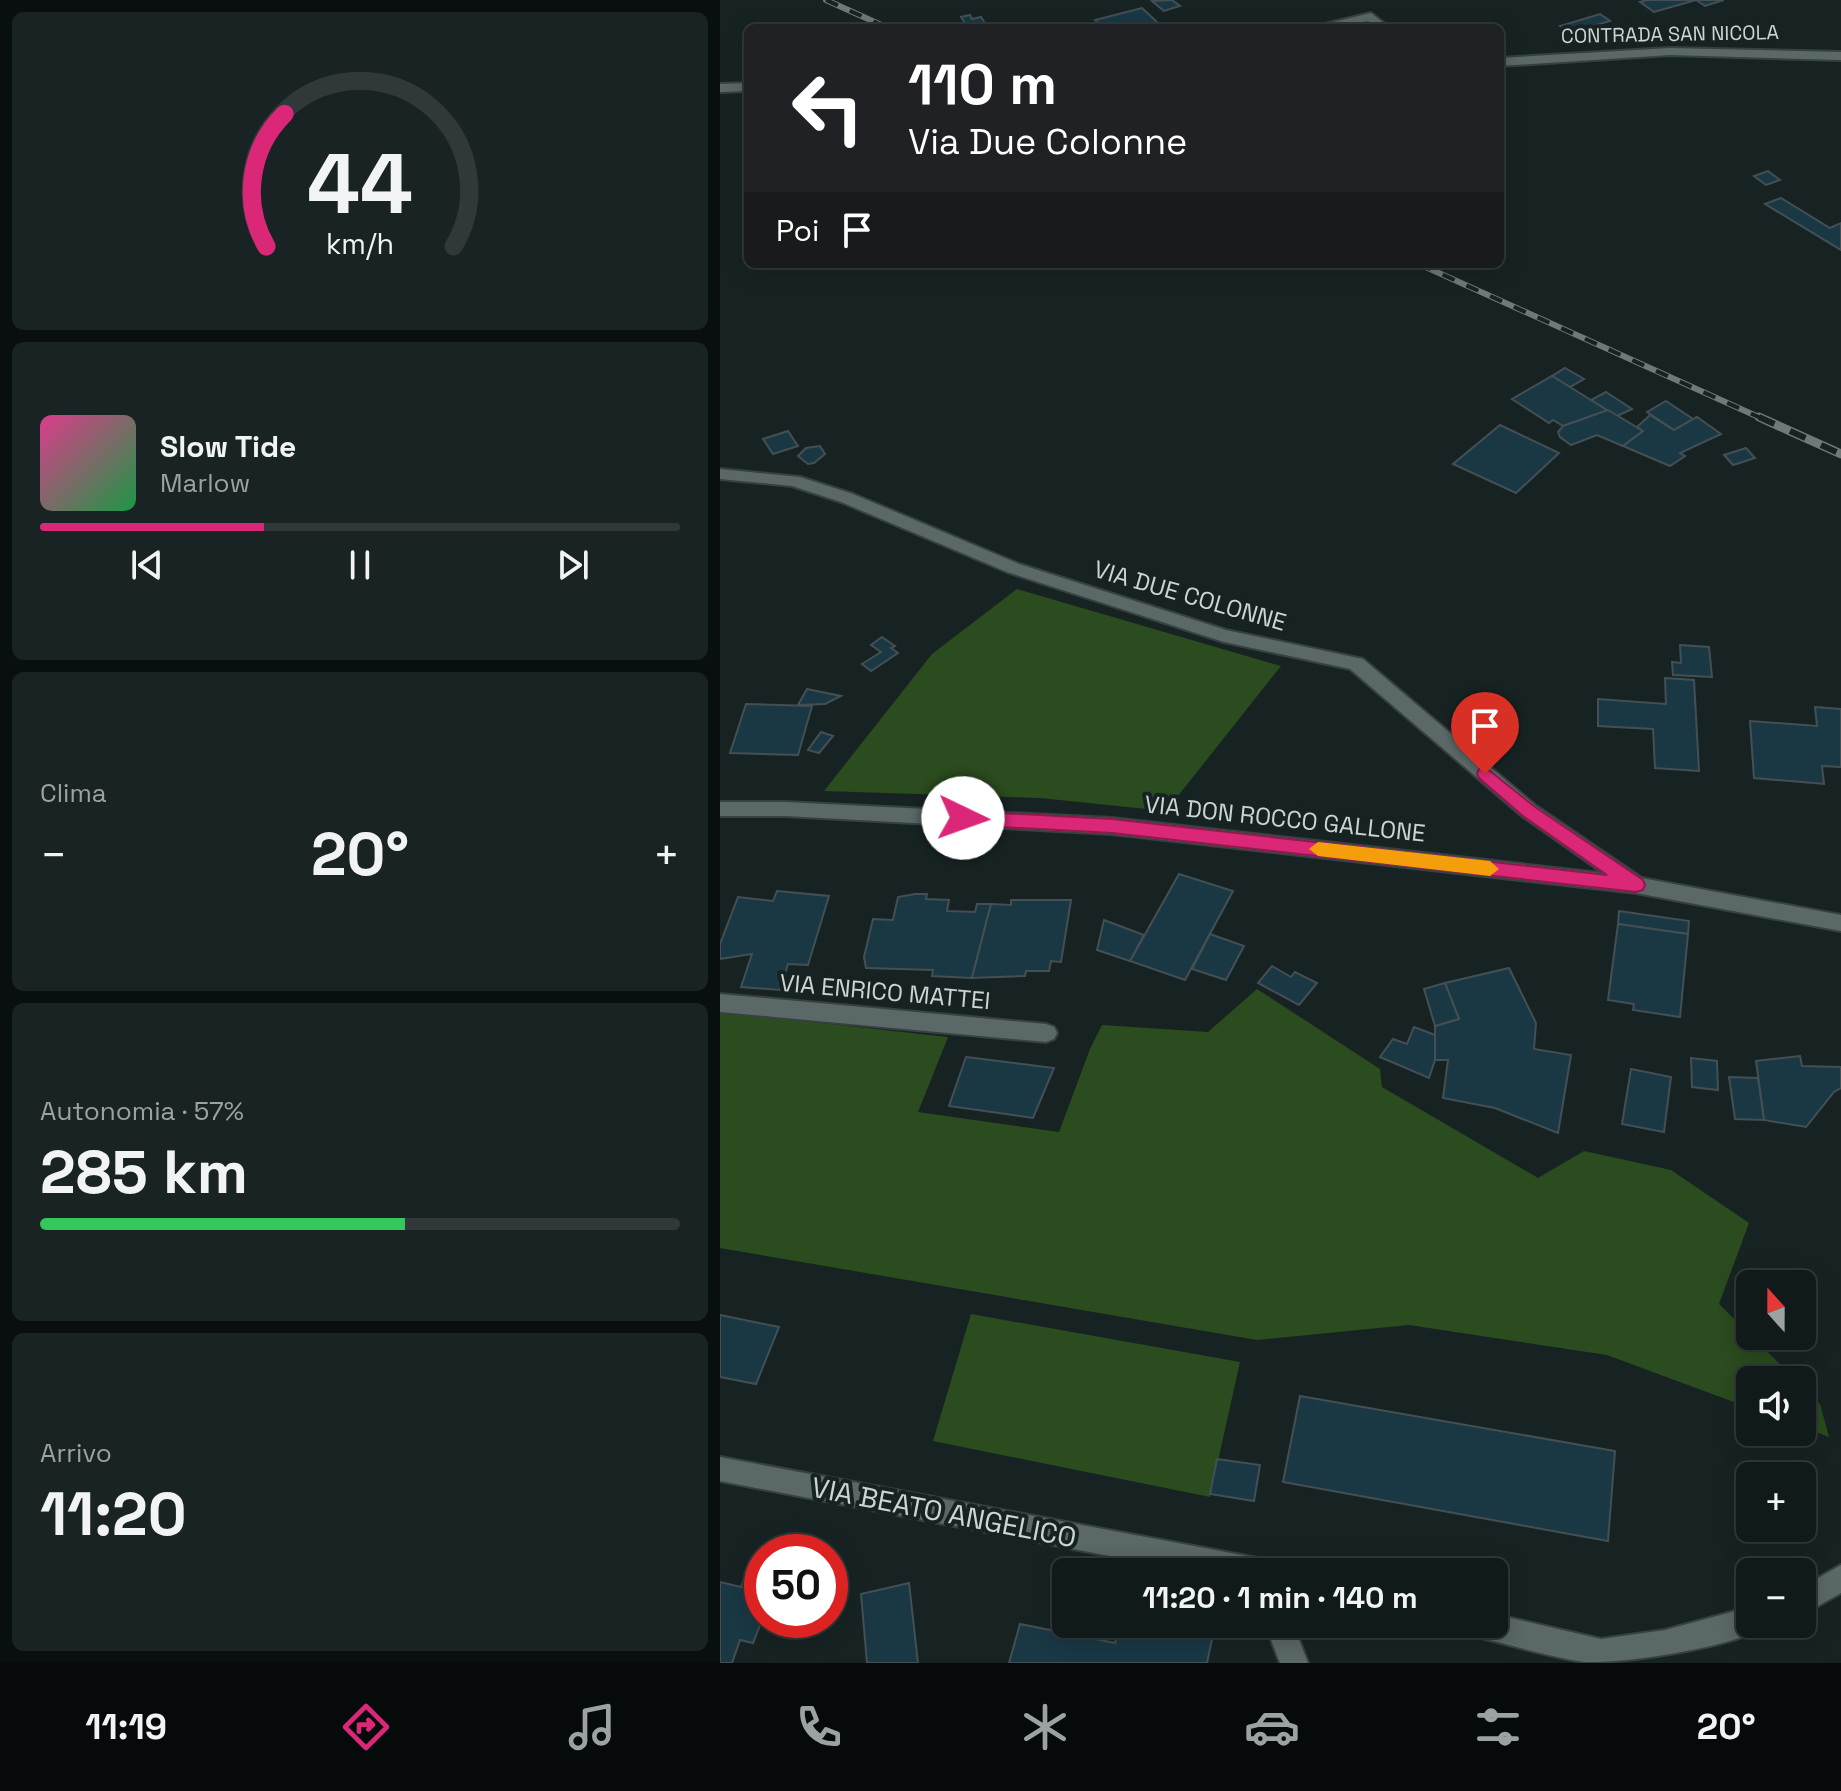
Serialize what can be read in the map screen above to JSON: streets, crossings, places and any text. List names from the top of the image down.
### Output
{
  "streets": {
    "street": [
      "CONTRADA SAN NICOLA",
      "VIA DUE COLONNE",
      "VIA DON ROCCO GALLONE",
      "VIA ENRICO MATTEI",
      "VIA BEATO ANGELICO"
    ]
  },
  "crossings": [
    ["VIA DUE COLONNE", "VIA DON ROCCO GALLONE"]
  ],
  "north": "top",
  "page": {
    "turn": ["110 m", "Via Due Colonne"],
    "then": "Poi",
    "song": ["Slow Tide", "Marlow"],
    "tile": [
      "Clima",
      ["Autonomia · 57%", "285 km"],
      ["Arrivo", "11:20"]
    ],
    "heat": ["−", "20°", "+"],
    "map_buttons": ["+", "−"],
    "limit": "50",
    "trip": "11:20 · 1 min · 140 m",
    "tabs": ["11:19", "20°"],
    "gauge": ["44", "km/h"]
  }
}
